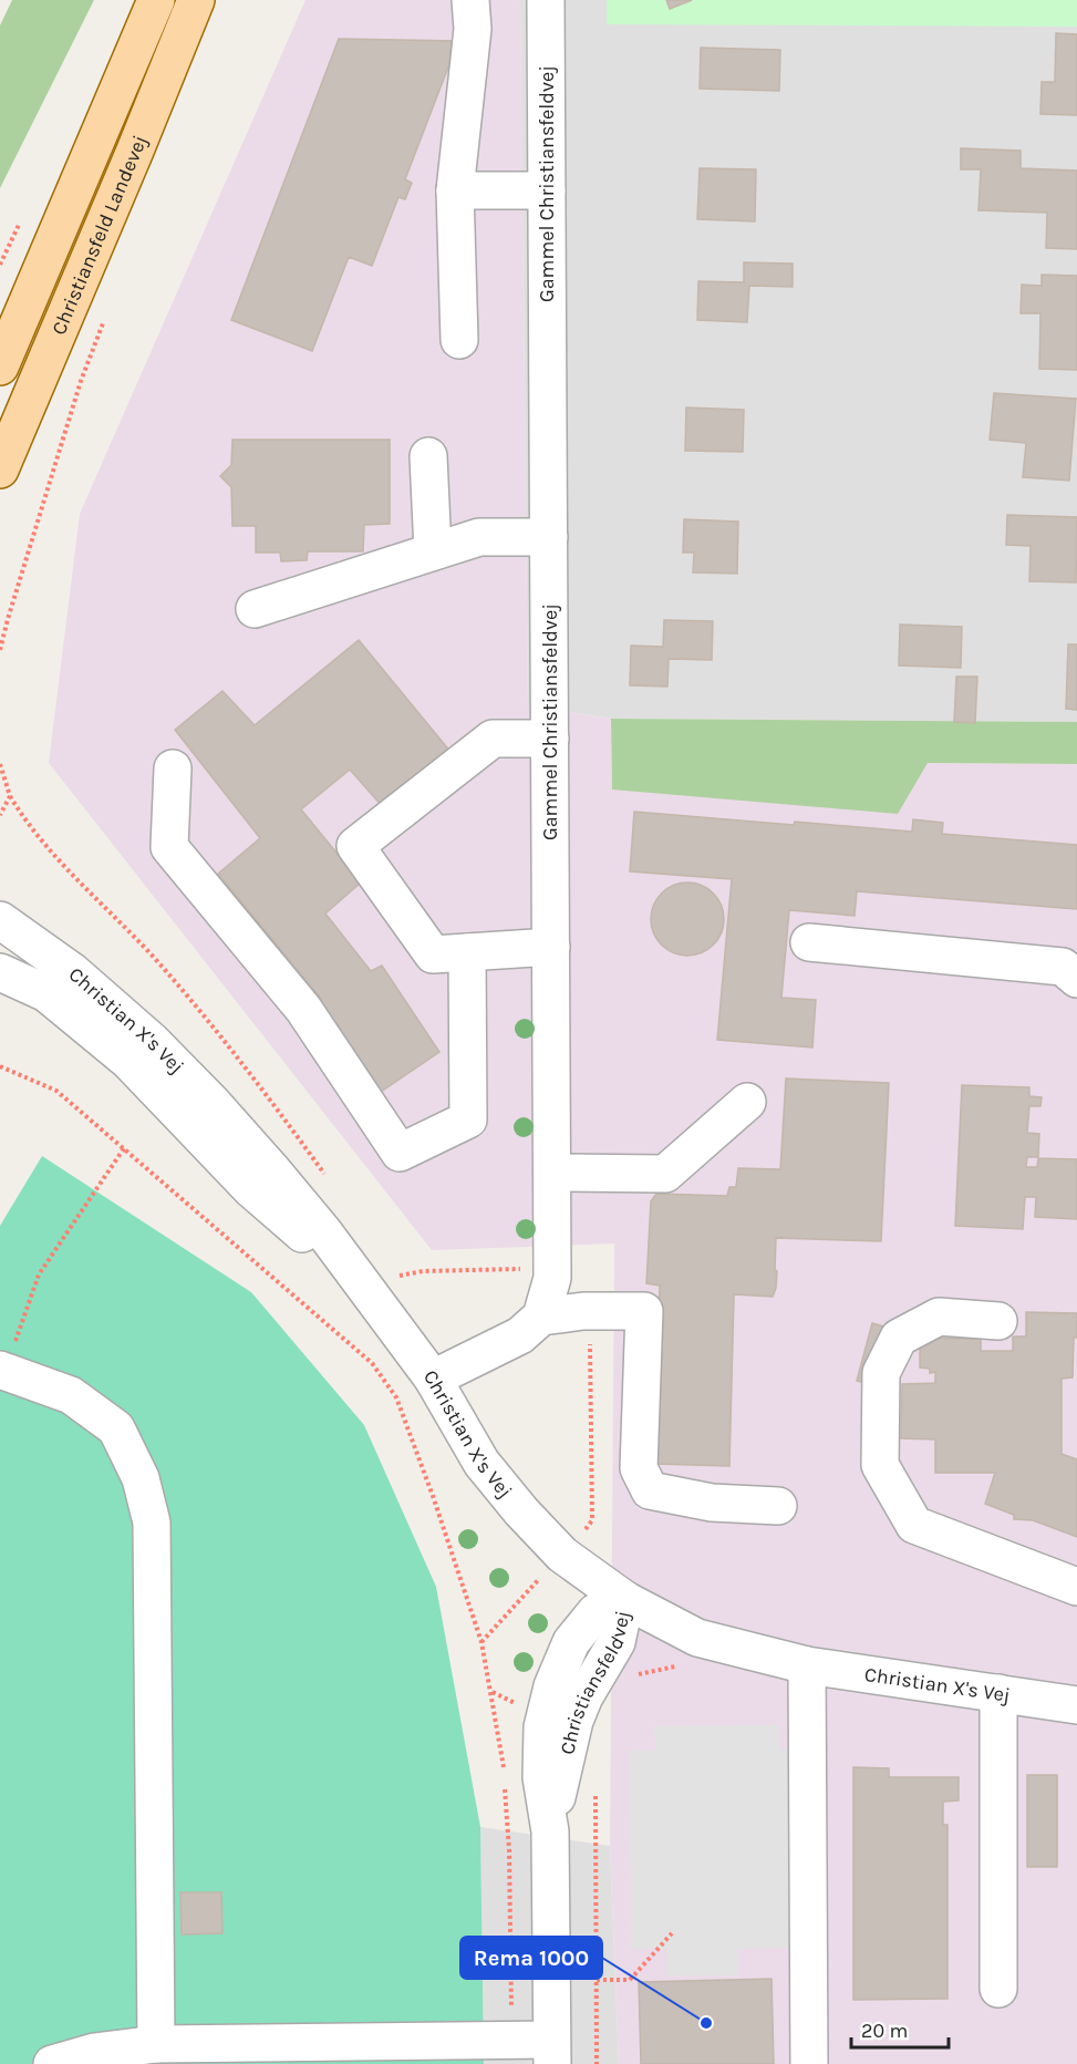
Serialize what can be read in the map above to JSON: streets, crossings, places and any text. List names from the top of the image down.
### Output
{
  "streets": {
    "main road": ["Christiansfeld Landevej"],
    "street": ["Gammel Christiansfeldvej", "Christian X's Vej", "Christiansfeldvej"]
  },
  "crossings": [
    ["Christian X's Vej", "Christiansfeldvej"]
  ],
  "places": ["Rema 1000"],
  "scale_bar": "20 m"
}
